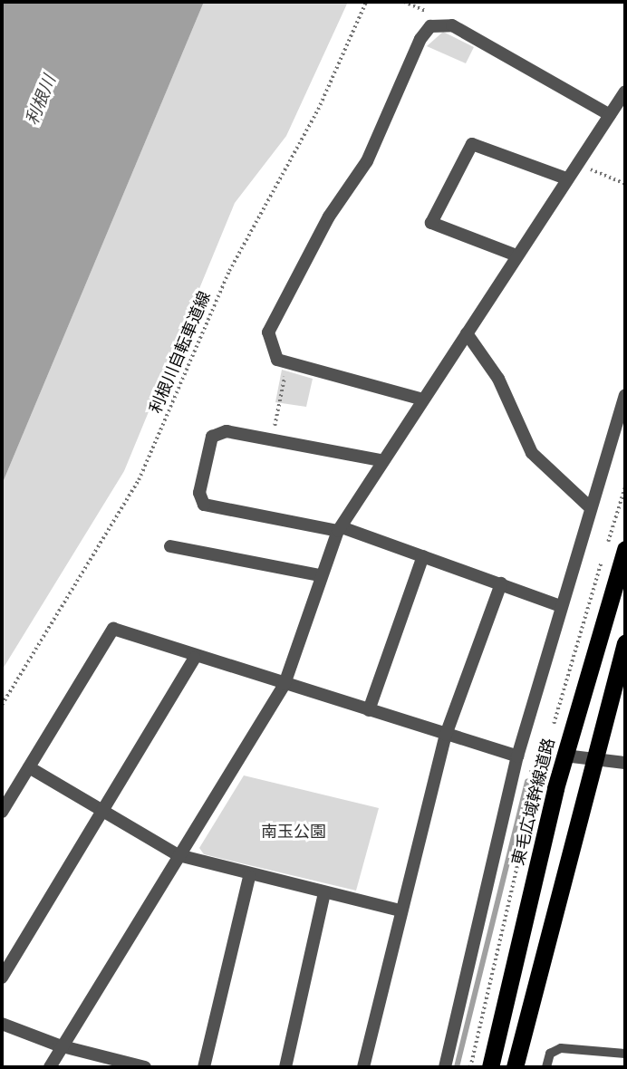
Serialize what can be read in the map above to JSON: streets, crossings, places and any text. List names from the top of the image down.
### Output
{
  "streets": {
    "highway": ["東毛広域幹線道路"],
    "path": ["利根川自転車道線"]
  },
  "water": ["利根川"],
  "parks": ["南玉公園"]
}
